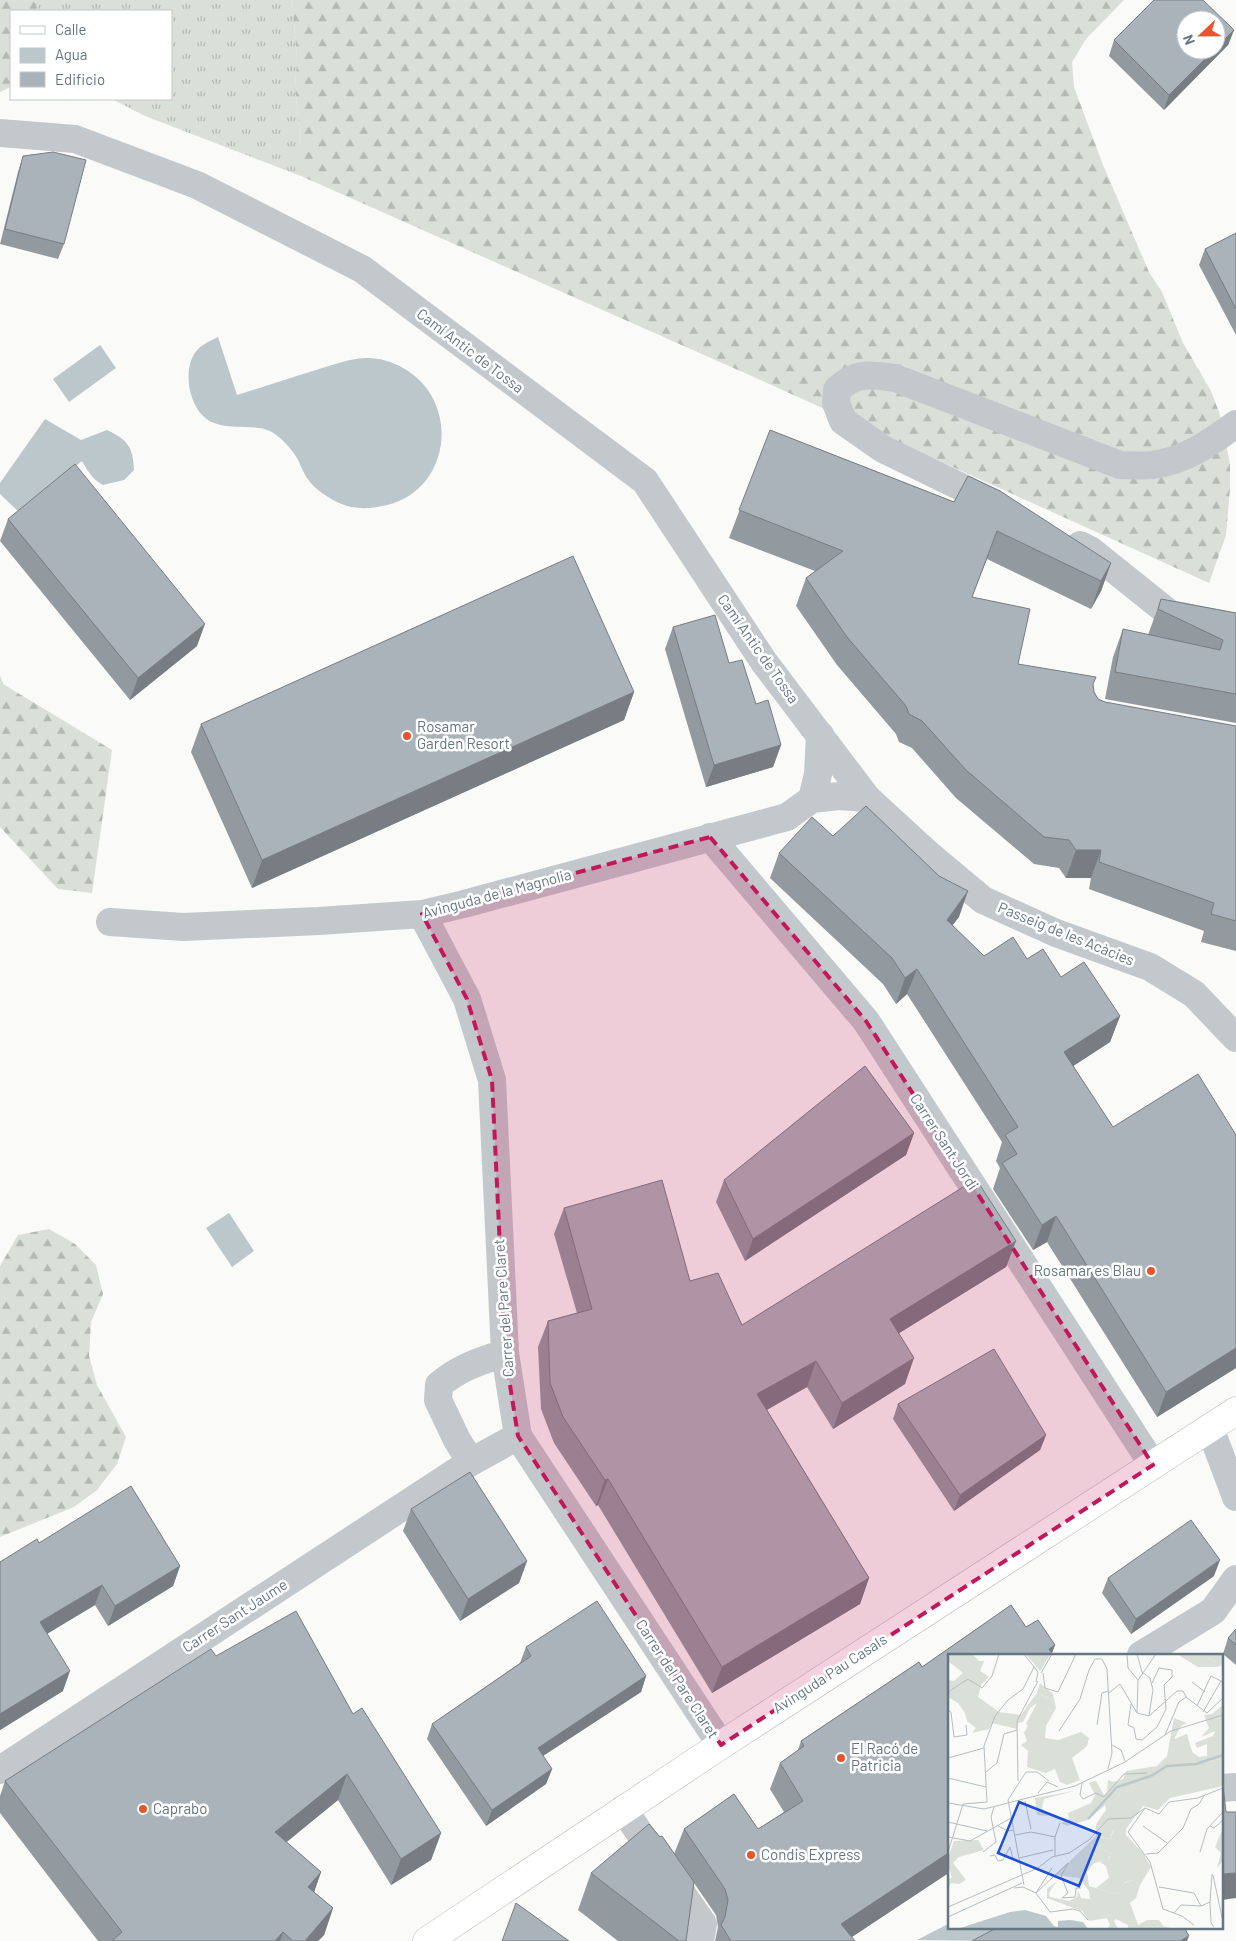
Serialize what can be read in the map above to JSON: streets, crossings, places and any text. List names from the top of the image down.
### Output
{
  "streets": {
    "street": [
      "Camí Antic de Tossa",
      "Avinguda de la Magnolia",
      "Passeig de les Acàcies",
      "Carrer Sant Jordi",
      "Carrer del Pare Claret",
      "Carrer Sant Jaume",
      "Avinguda Pau Casals"
    ]
  },
  "crossings": [
    ["Camí Antic de Tossa", "Passeig de les Acàcies"],
    ["Avinguda de la Magnolia", "Carrer Sant Jordi"],
    ["Avinguda de la Magnolia", "Carrer del Pare Claret"],
    ["Carrer Sant Jordi", "Avinguda Pau Casals"],
    ["Carrer del Pare Claret", "Carrer Sant Jaume"],
    ["Carrer del Pare Claret", "Avinguda Pau Casals"]
  ],
  "places": [
    "Rosamar Garden Resort",
    "Rosamar es Blau",
    "El Racó de Patricia",
    "Caprabo",
    "Condis Express"
  ],
  "legend": ["Calle", "Agua", "Edificio"],
  "north": "left"
}
